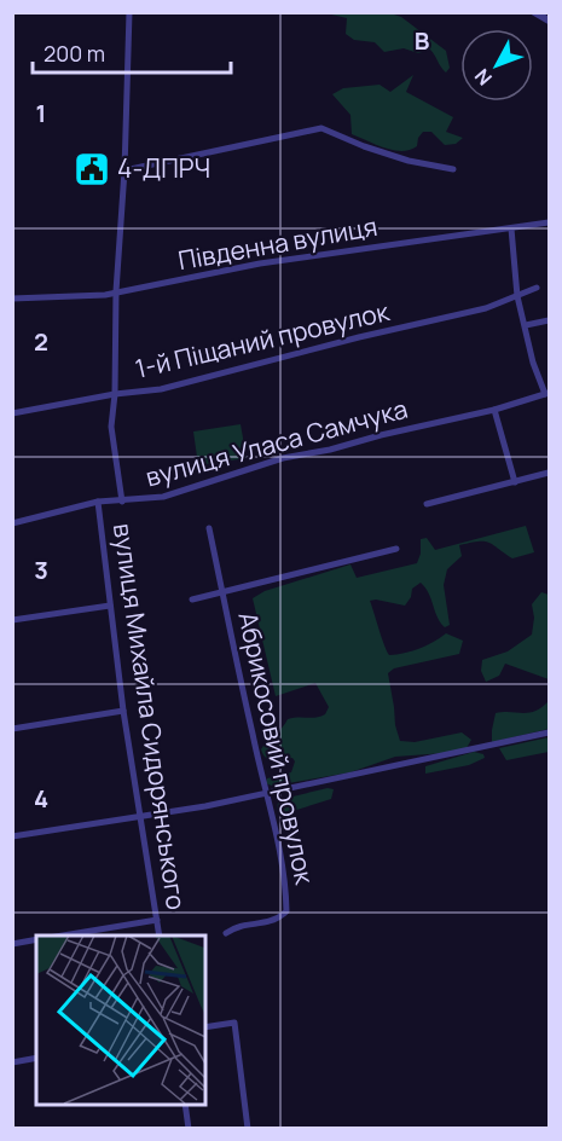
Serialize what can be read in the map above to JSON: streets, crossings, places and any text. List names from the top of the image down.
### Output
{
  "streets": {
    "street": [
      "Південна вулиця",
      "1-й Піщаний провулок",
      "вулиця Уласа Самчука",
      "вулиця Михайла Сидорянського",
      "Абрикосовий провулок"
    ]
  },
  "crossings": [
    ["Південна вулиця", "вулиця Михайла Сидорянського"],
    ["1-й Піщаний провулок", "вулиця Михайла Сидорянського"],
    ["вулиця Уласа Самчука", "вулиця Михайла Сидорянського"]
  ],
  "places": {
    "public building": ["4-ДПРЧ"]
  },
  "scale_bar": "200 m",
  "north": "bottom left",
  "grid": {
    "columns": ["B"],
    "rows": [
      "1",
      "2",
      "3",
      "4"
    ]
  }
}
